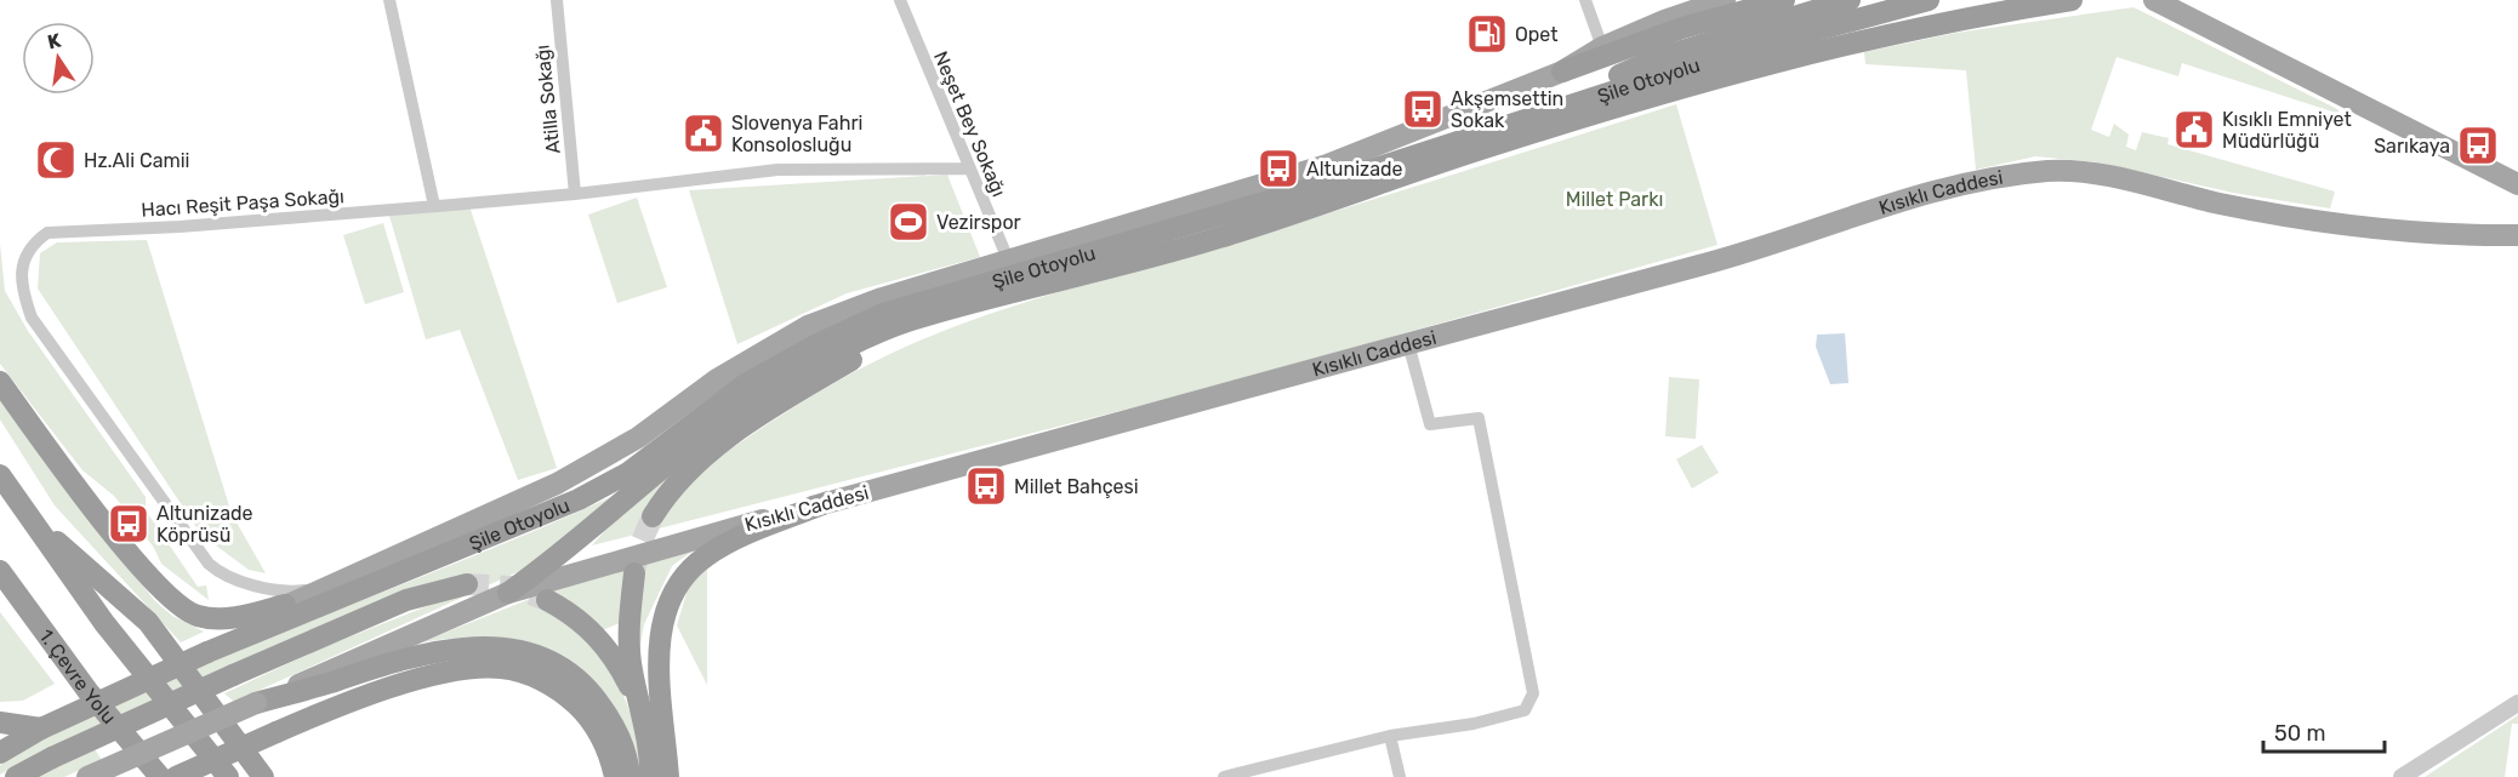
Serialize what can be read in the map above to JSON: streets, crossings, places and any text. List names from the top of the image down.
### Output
{
  "streets": {
    "highway": ["Şile Otoyolu", "1. Çevre Yolu"],
    "main road": ["Kısıklı Caddesi"],
    "street": ["Atilla Sokağı", "Neşet Bey Sokağı", "Hacı Reşit Paşa Sokağı"]
  },
  "crossings": [
    ["Şile Otoyolu", "Kısıklı Caddesi"],
    ["Atilla Sokağı", "Hacı Reşit Paşa Sokağı"],
    ["Neşet Bey Sokağı", "Hacı Reşit Paşa Sokağı"]
  ],
  "parks": ["Millet Parkı"],
  "places": {
    "fuel station": ["Opet"],
    "bus stop": [
      "Akşemsettin Sokak",
      "Sarıkaya",
      "Altunizade",
      "Millet Bahçesi",
      "Altunizade Köprüsü"
    ],
    "public building": ["Kısıklı Emniyet Müdürlüğü", "Slovenya Fahri Konsolosluğu"],
    "mosque": ["Hz.Ali Camii"],
    "sports": ["Vezirspor"]
  },
  "scale_bar": "50 m",
  "north": "top"
}
